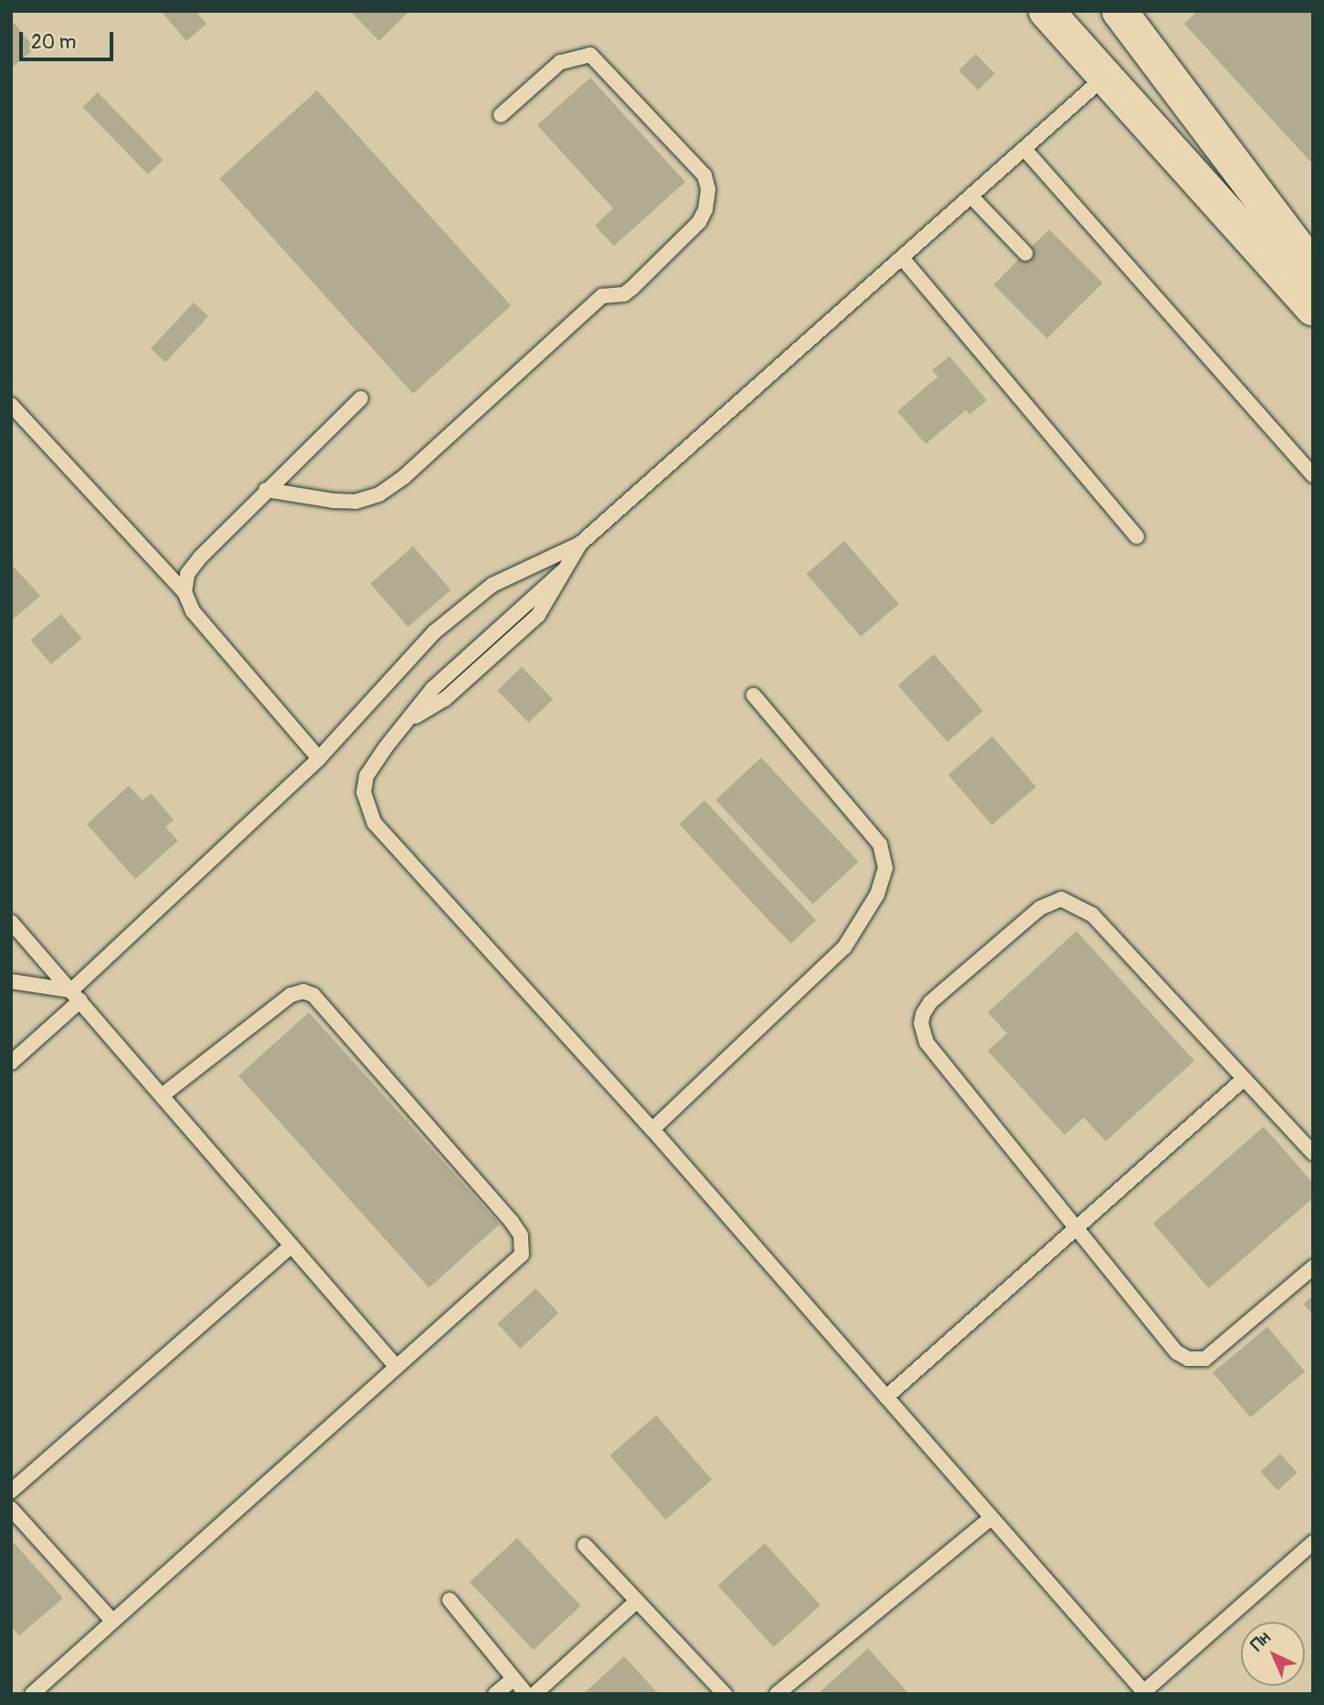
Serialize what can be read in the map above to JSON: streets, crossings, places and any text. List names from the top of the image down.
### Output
{
  "scale_bar": "20 m",
  "north": "top left"
}
